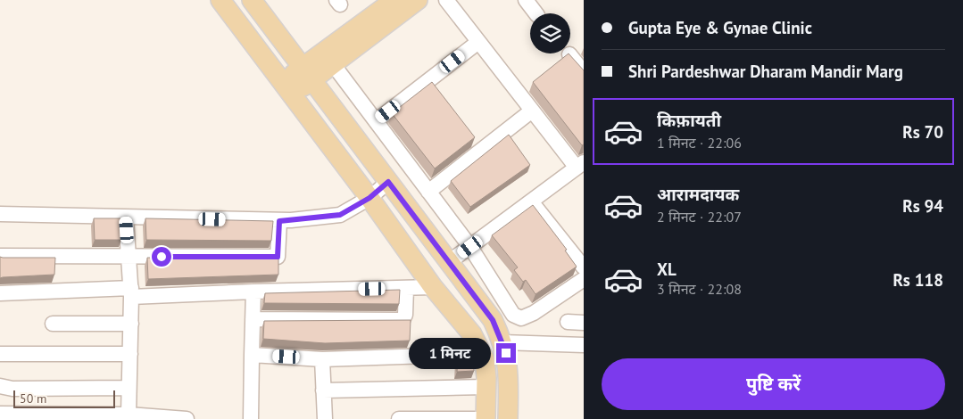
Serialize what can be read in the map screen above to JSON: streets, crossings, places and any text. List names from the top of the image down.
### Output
{
  "scale_bar": "50 m",
  "page": {
    "banner": ["Gupta Eye & Gynae Clinic", "Shri Pardeshwar Dharam Mandir Marg"],
    "list": [
      {
        "name": "किफ़ायती",
        "note": "1 मिनट · 22:06",
        "value": "Rs 70"
      },
      {
        "name": "आरामदायक",
        "note": "2 मिनट · 22:07",
        "value": "Rs 94"
      },
      {
        "name": "XL",
        "note": "3 मिनट · 22:08",
        "value": "Rs 118"
      }
    ],
    "bubble": "1 मिनट",
    "buttons": "पुष्टि करें",
    "scale": "50 m"
  }
}
